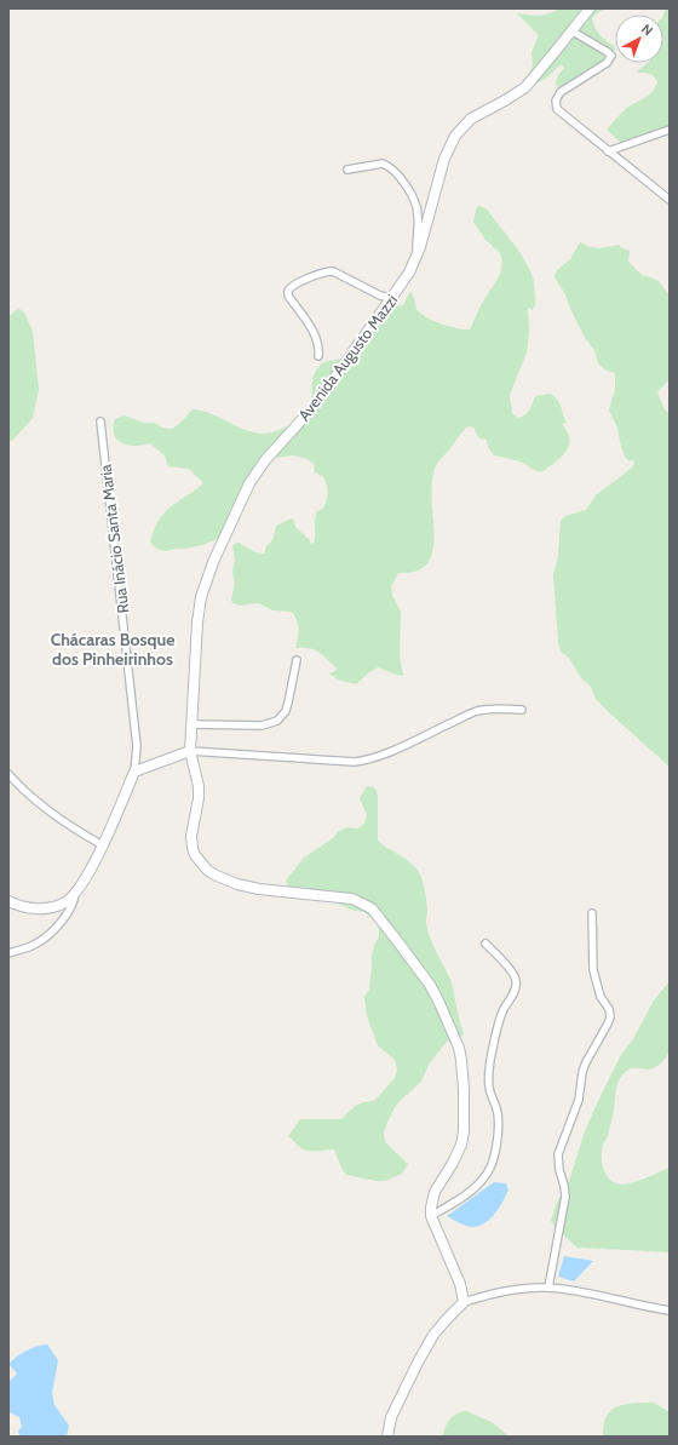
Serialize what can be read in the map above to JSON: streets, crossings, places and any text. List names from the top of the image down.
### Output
{
  "streets": {
    "street": ["Avenida Augusto Mazzi", "Rua Inácio Santa Maria"]
  },
  "districts": ["Chácaras Bosque dos Pinheirinhos"],
  "north": "top right"
}
